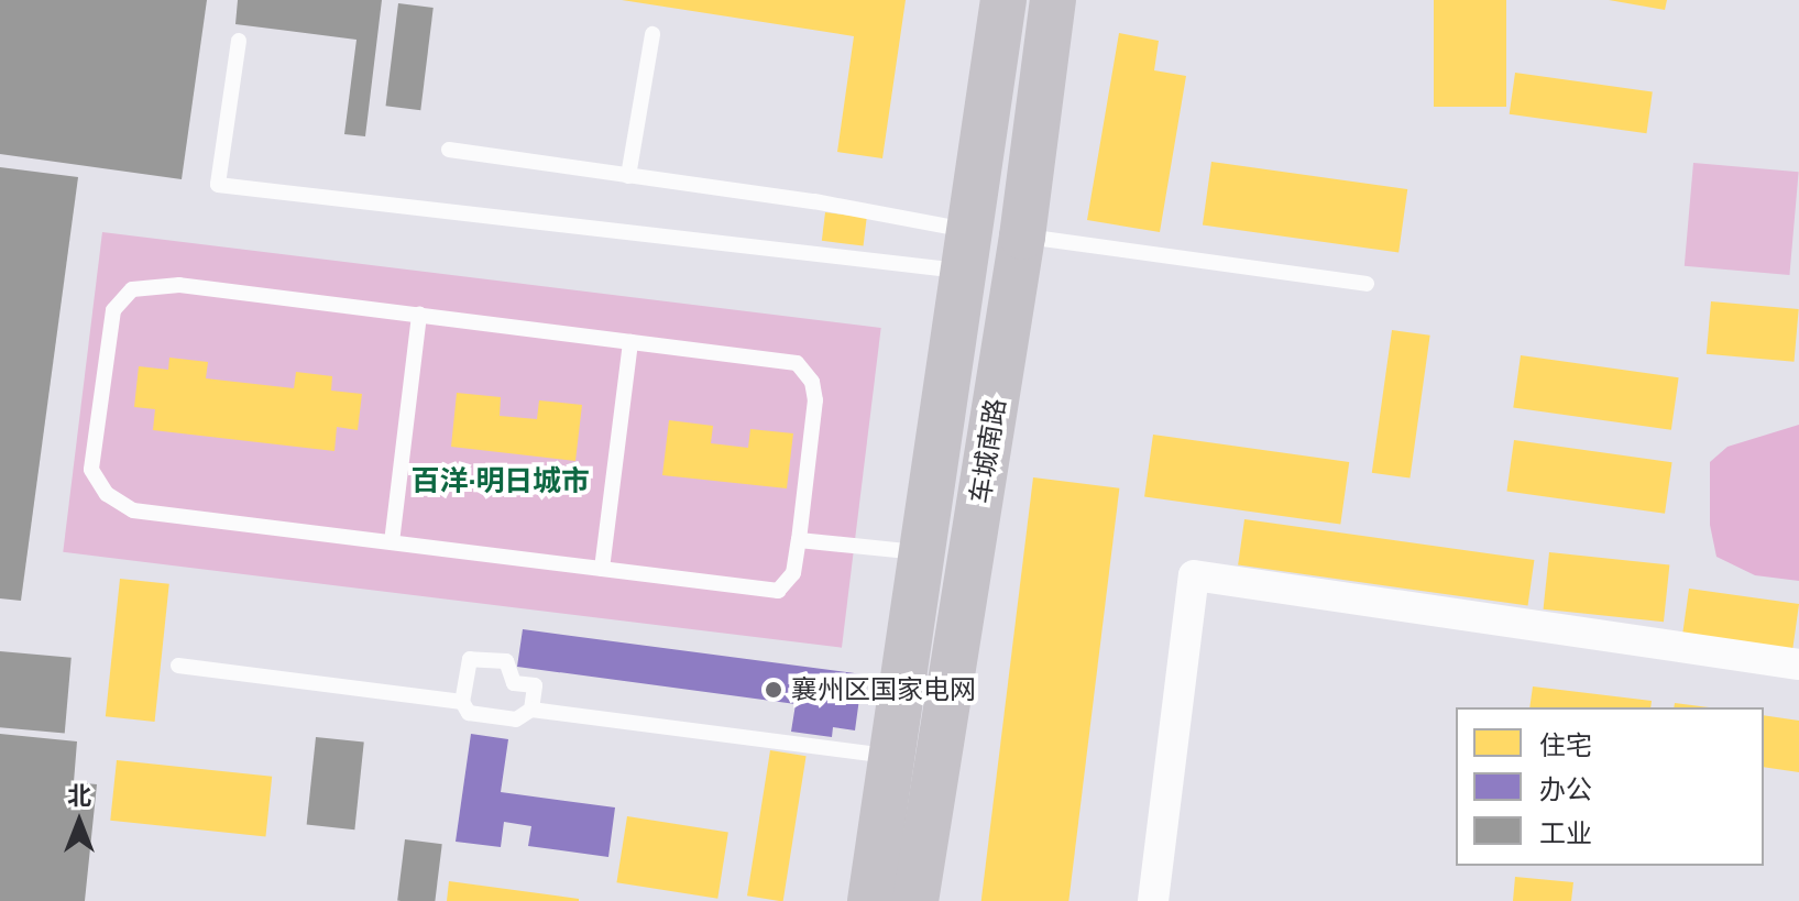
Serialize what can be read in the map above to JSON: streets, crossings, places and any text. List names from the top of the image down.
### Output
{
  "streets": {
    "main road": ["车城南路"]
  },
  "districts": ["百洋·明日城市"],
  "places": ["襄州区国家电网"],
  "legend": ["住宅", "办公", "工业"],
  "north": "top"
}
